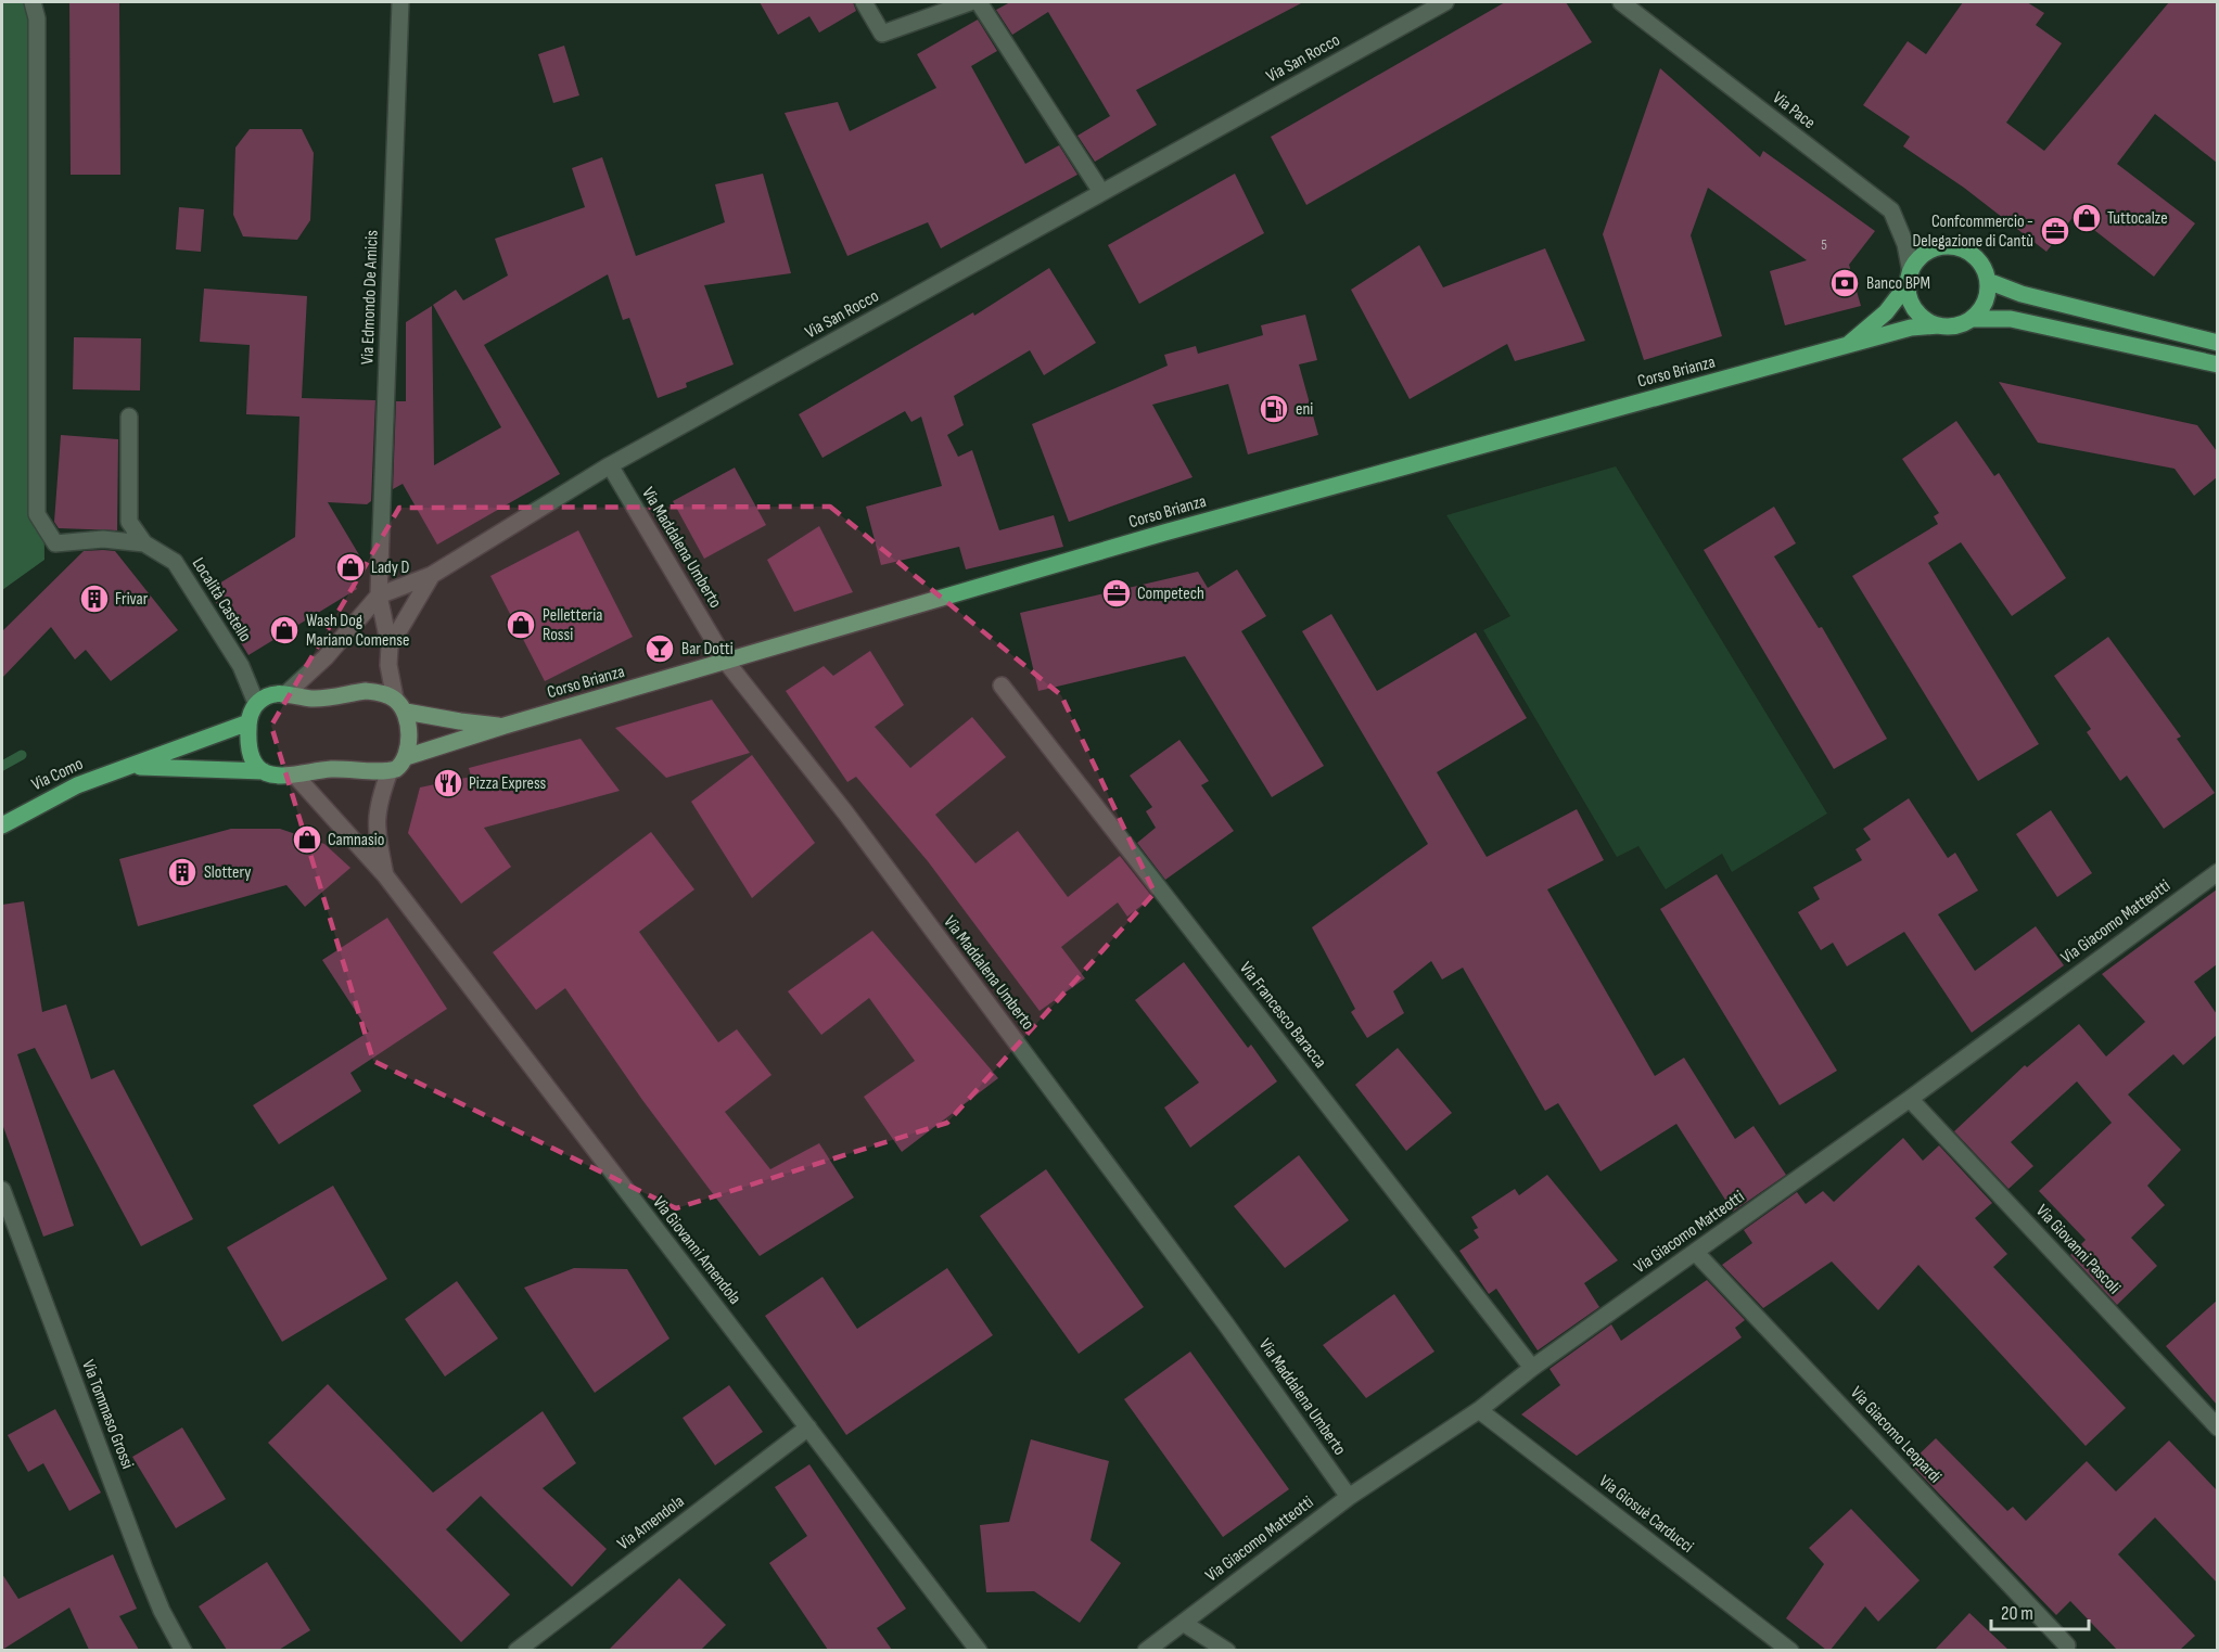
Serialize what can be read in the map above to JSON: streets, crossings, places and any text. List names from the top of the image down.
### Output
{
  "streets": {
    "main road": ["Corso Brianza", "Via Como"],
    "street": [
      "Via San Rocco",
      "Via Pace",
      "Via Edmondo De Amicis",
      "Via Maddalena Umberto",
      "Località Castello",
      "Via Giacomo Matteotti",
      "Via Francesco Baracca",
      "Via Giovanni Pascoli",
      "Via Giovanni Amendola",
      "Via Tommaso Grossi",
      "Via Giacomo Leopardi",
      "Via Giosuè Carducci",
      "Via Amendola"
    ]
  },
  "crossings": [
    ["Via San Rocco", "Via Edmondo De Amicis"],
    ["Via San Rocco", "Corso Brianza"],
    ["Via San Rocco", "Via Maddalena Umberto"],
    ["Via Pace", "Corso Brianza"],
    ["Via Edmondo De Amicis", "Corso Brianza"],
    ["Corso Brianza", "Via Maddalena Umberto"],
    ["Via Maddalena Umberto", "Via Giacomo Matteotti"],
    ["Via Como", "Via Giovanni Amendola"],
    ["Via Giacomo Matteotti", "Via Francesco Baracca"],
    ["Via Giacomo Matteotti", "Via Giovanni Pascoli"],
    ["Via Giacomo Matteotti", "Via Giacomo Leopardi"],
    ["Via Giacomo Matteotti", "Via Giosuè Carducci"],
    ["Via Giovanni Amendola", "Via Amendola"]
  ],
  "places": {
    "shop": [
      "Tuttocalze",
      "Lady D",
      "Pelletteria Rossi",
      "Wash Dog Mariano Comense",
      "Camnasio"
    ],
    "office": ["Confcommercio - Delegazione di Cantù", "Competech"],
    "bank": ["Banco BPM"],
    "fuel station": ["eni"],
    "building": ["Frivar", "Slottery"],
    "bar": ["Bar Dotti"],
    "restaurant": ["Pizza Express"]
  },
  "house_numbers": ["5"],
  "scale_bar": "20 m"
}
